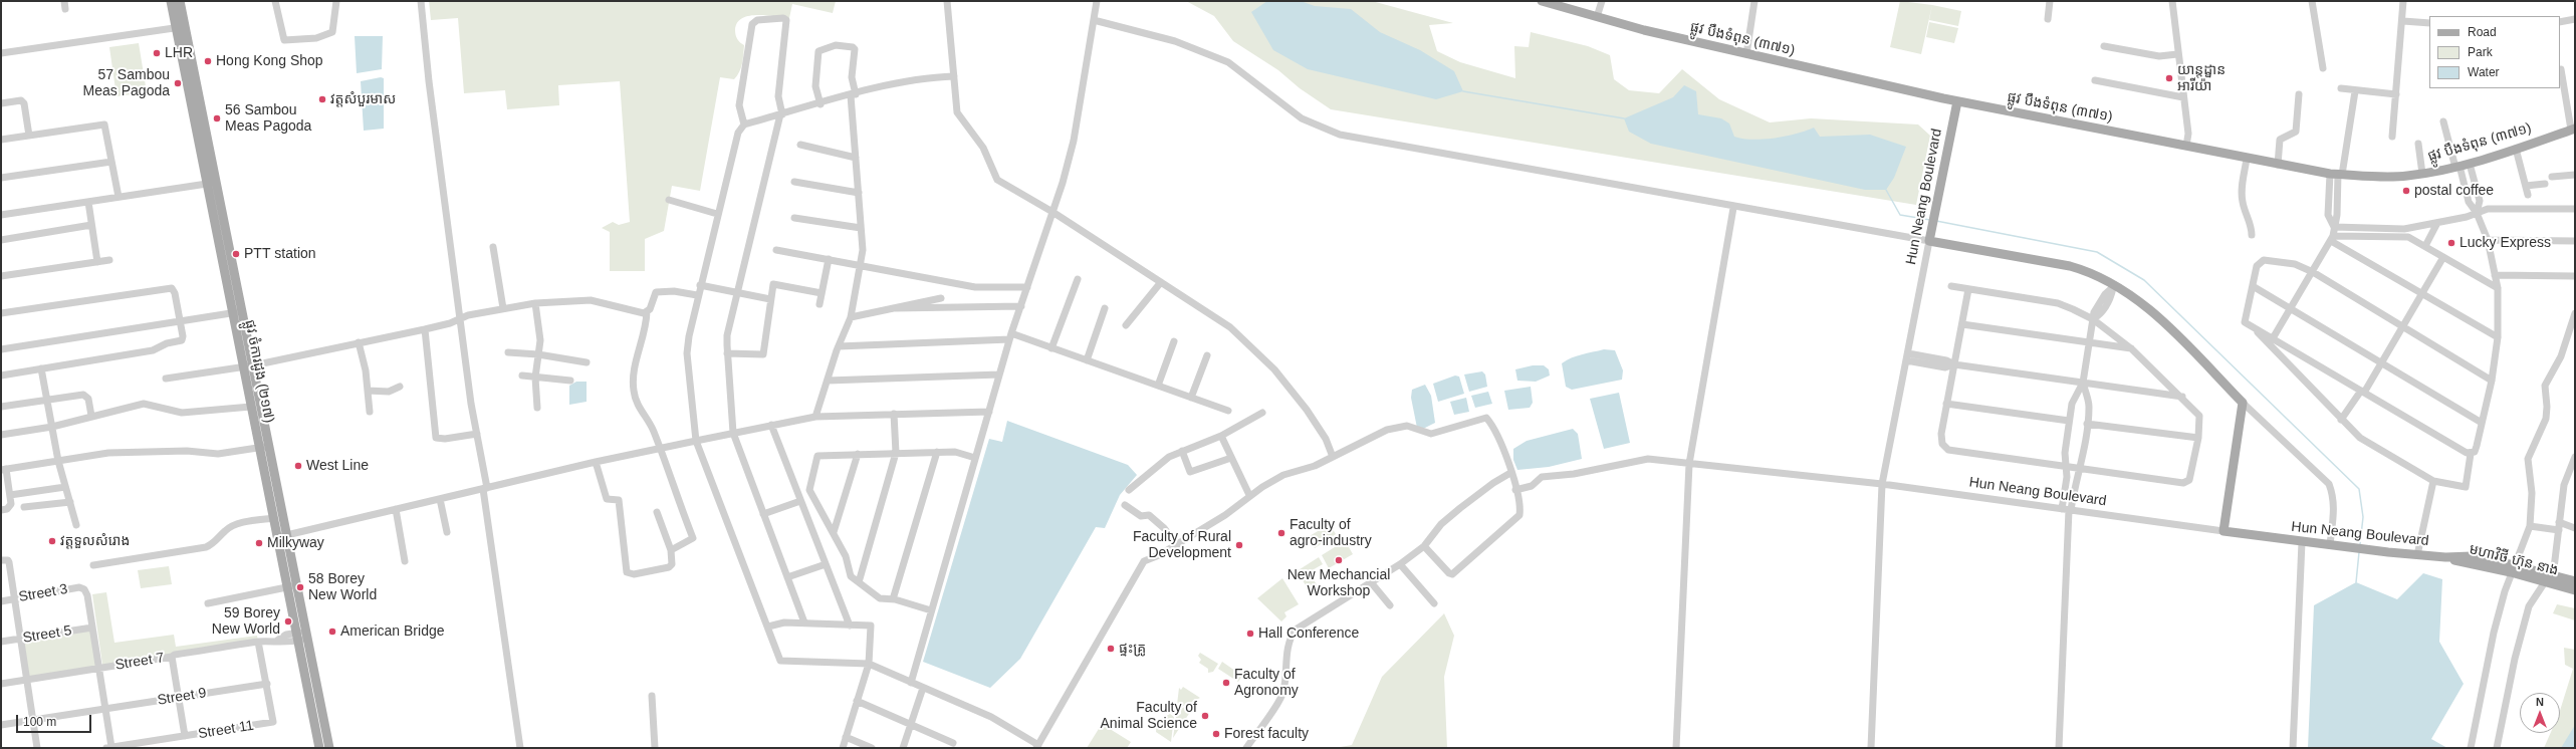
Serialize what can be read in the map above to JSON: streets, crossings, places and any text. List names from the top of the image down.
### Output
{
  "streets": {
    "main road": [
      "ផ្លូវ បឹងទំពុន (៣៧១)",
      "Hun Neang Boulevard",
      "ផ្លូវ ចំការដូង (២១៧)",
      "មហាវិថី ហ៊ុន នាង"
    ],
    "street": [
      "Street 3",
      "Street 5",
      "Street 7",
      "Street 9",
      "Street 11"
    ]
  },
  "crossings": [
    ["ផ្លូវ បឹងទំពុន (៣៧១)", "Hun Neang Boulevard"],
    ["Hun Neang Boulevard", "មហាវិថី ហ៊ុន នាង"],
    ["ផ្លូវ ចំការដូង (២១៧)", "Street 7"],
    ["Street 3", "Street 5"],
    ["Street 9", "Street 11"]
  ],
  "places": [
    "LHR",
    "Hong Kong Shop",
    "យាន្ដដ្ឋាន អារីយ៉ា",
    "57 Sambou Meas Pagoda",
    "វត្តសំបួរមាស",
    "56 Sambou Meas Pagoda",
    "postal coffee",
    "Lucky Express",
    "PTT station",
    "West Line",
    "Faculty of agro-industry",
    "វត្តទួលសំរោង",
    "Milkyway",
    "Faculty of Rural Development",
    "New Mechancial Workshop",
    "58 Borey New World",
    "59 Borey New World",
    "American Bridge",
    "Hall Conference",
    "ផ្ទះគ្រូ",
    "Faculty of Agronomy",
    "Faculty of Animal Science",
    "Forest faculty"
  ],
  "legend": ["Road", "Park", "Water"],
  "scale_bar": "100 m",
  "north": "top"
}
